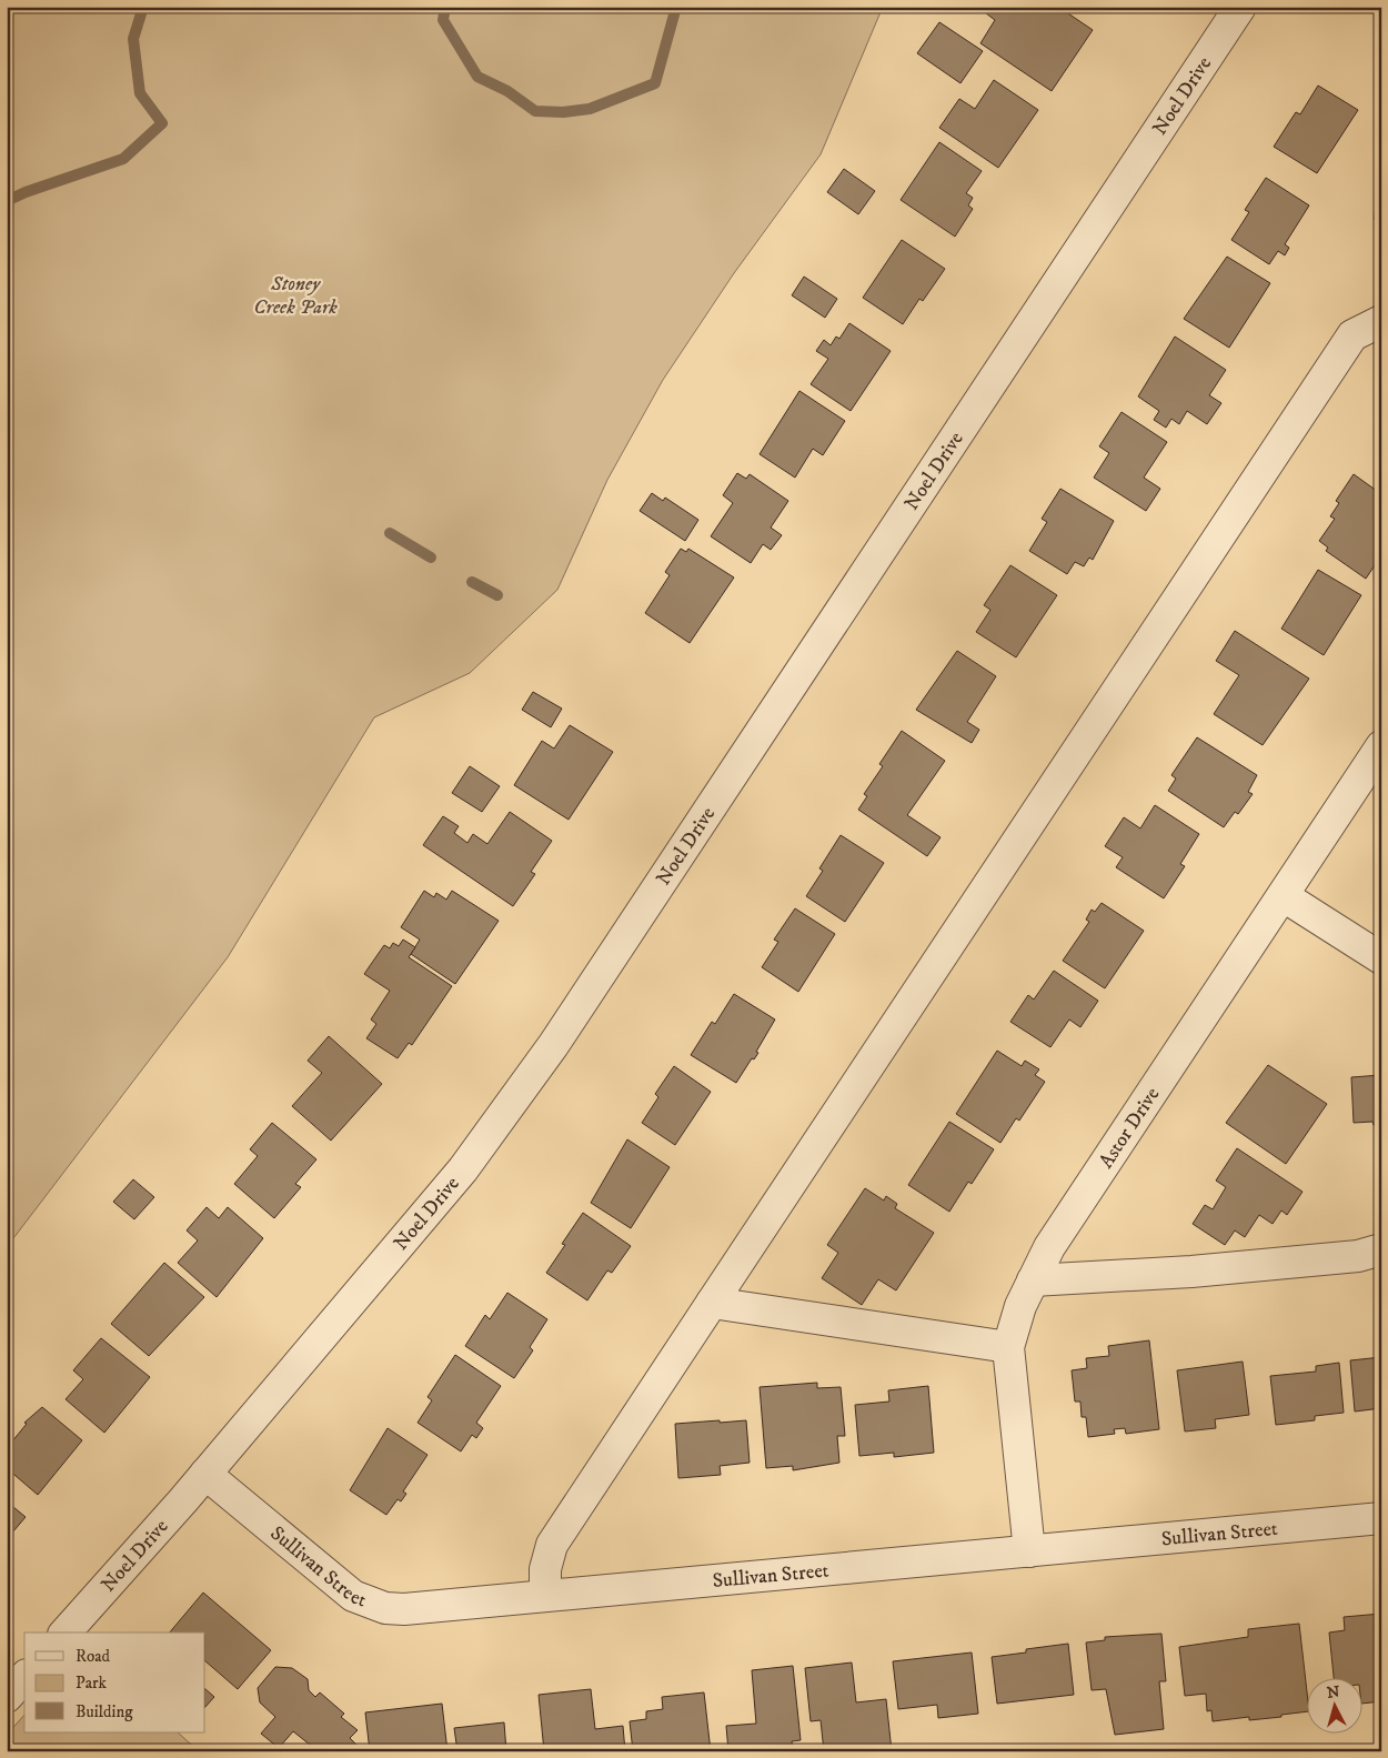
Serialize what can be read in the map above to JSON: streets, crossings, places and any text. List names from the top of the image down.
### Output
{
  "streets": {
    "street": ["Noel Drive", "Astor Drive", "Sullivan Street"]
  },
  "crossings": [
    ["Noel Drive", "Sullivan Street"],
    ["Astor Drive", "Sullivan Street"]
  ],
  "parks": ["Stoney Creek Park"],
  "legend": ["Road", "Park", "Building"],
  "north": "top"
}
